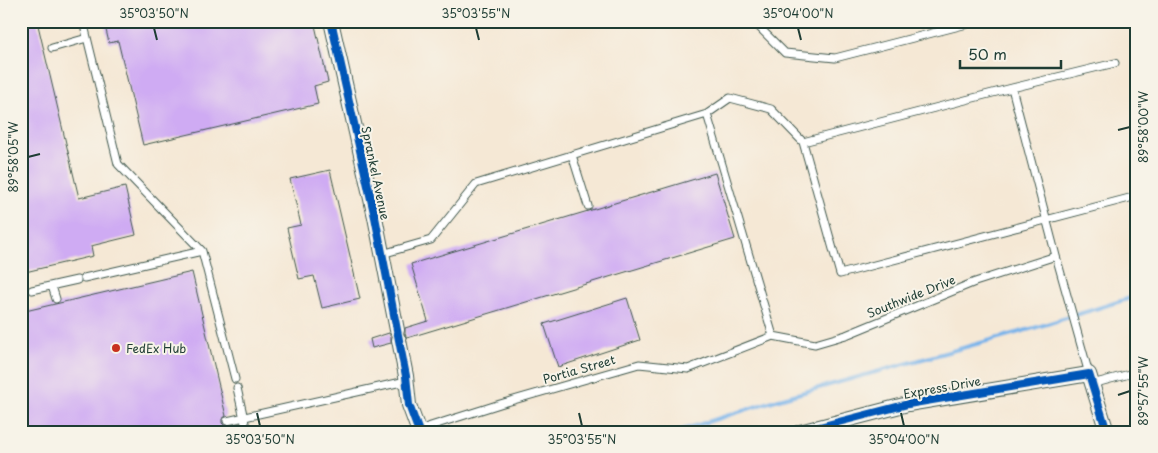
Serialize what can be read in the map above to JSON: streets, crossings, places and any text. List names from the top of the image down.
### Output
{
  "streets": {
    "street": ["Sprankel Avenue", "Express Drive"],
    "lane": ["Southwide Drive", "Portia Street"]
  },
  "crossings": [
    ["Sprankel Avenue", "Portia Street"],
    ["Southwide Drive", "Portia Street"]
  ],
  "places": ["FedEx Hub"],
  "scale_bar": "50 m",
  "coordinates": [
    "35°03'50\"N",
    "35°03'55\"N",
    "35°04'00\"N",
    "89°58'00\"W",
    "89°58'05\"W",
    "89°57'55\"W"
  ]
}
